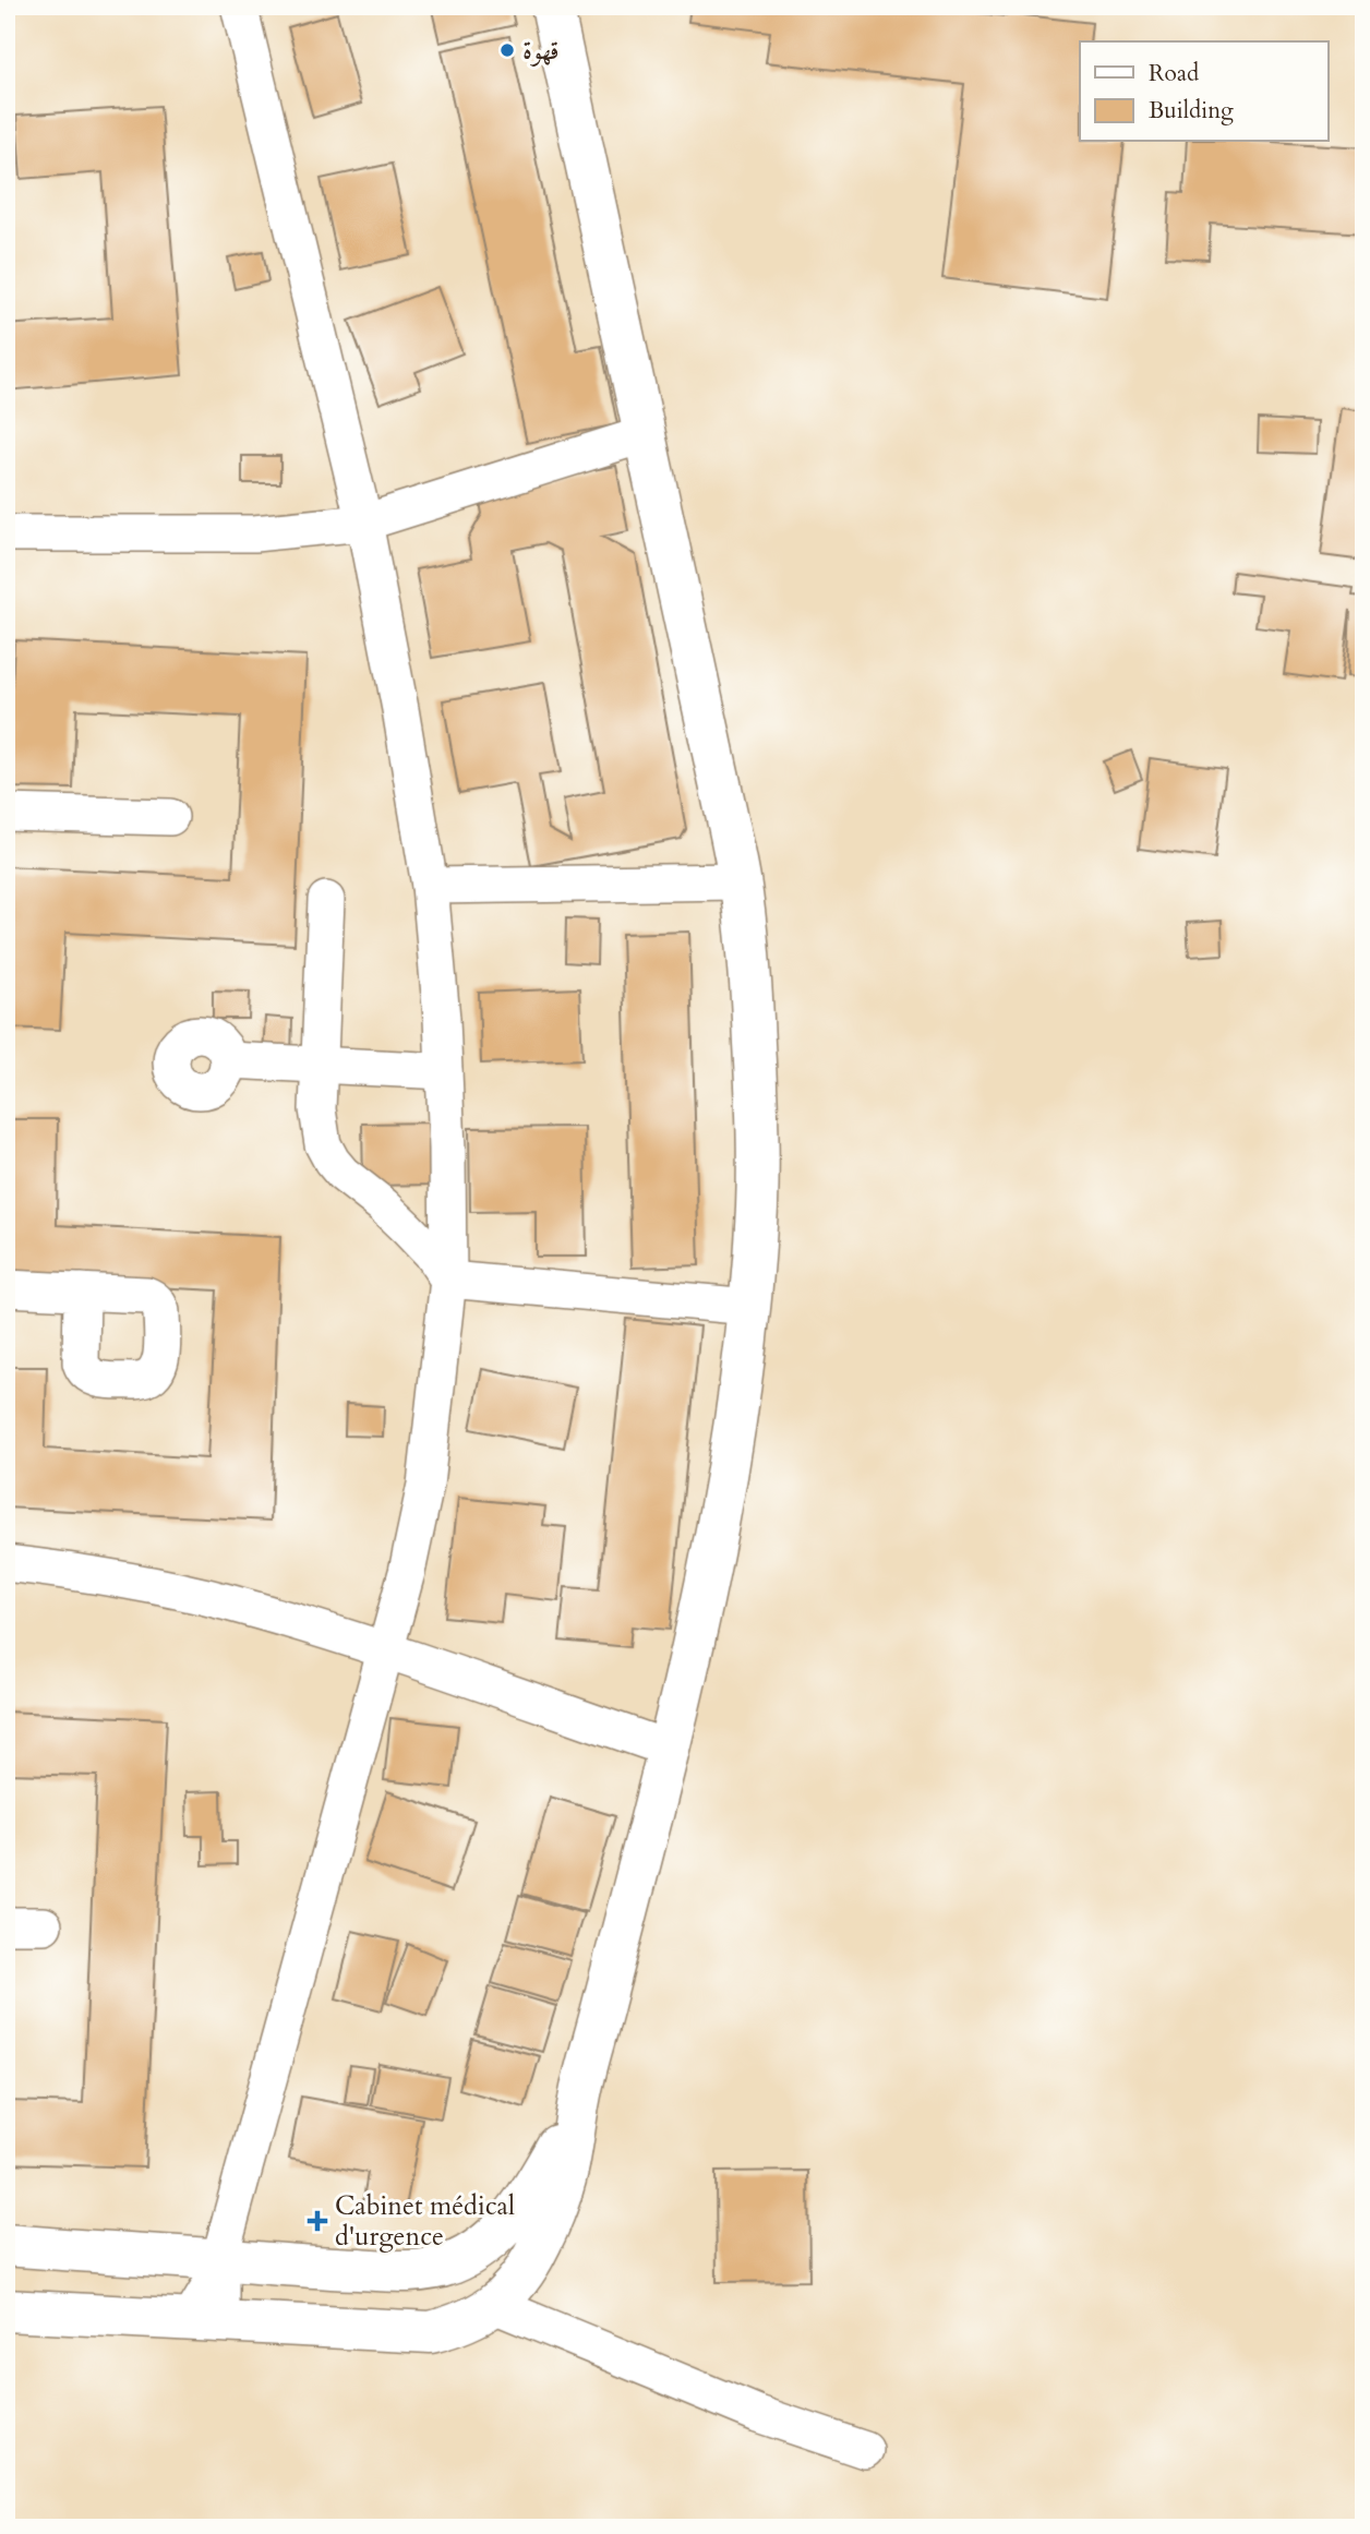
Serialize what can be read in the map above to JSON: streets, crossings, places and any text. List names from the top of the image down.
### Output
{
  "places": {
    "other": ["قهوة"],
    "health": ["Cabinet médical d'urgence"]
  },
  "legend": ["Road", "Building"]
}
